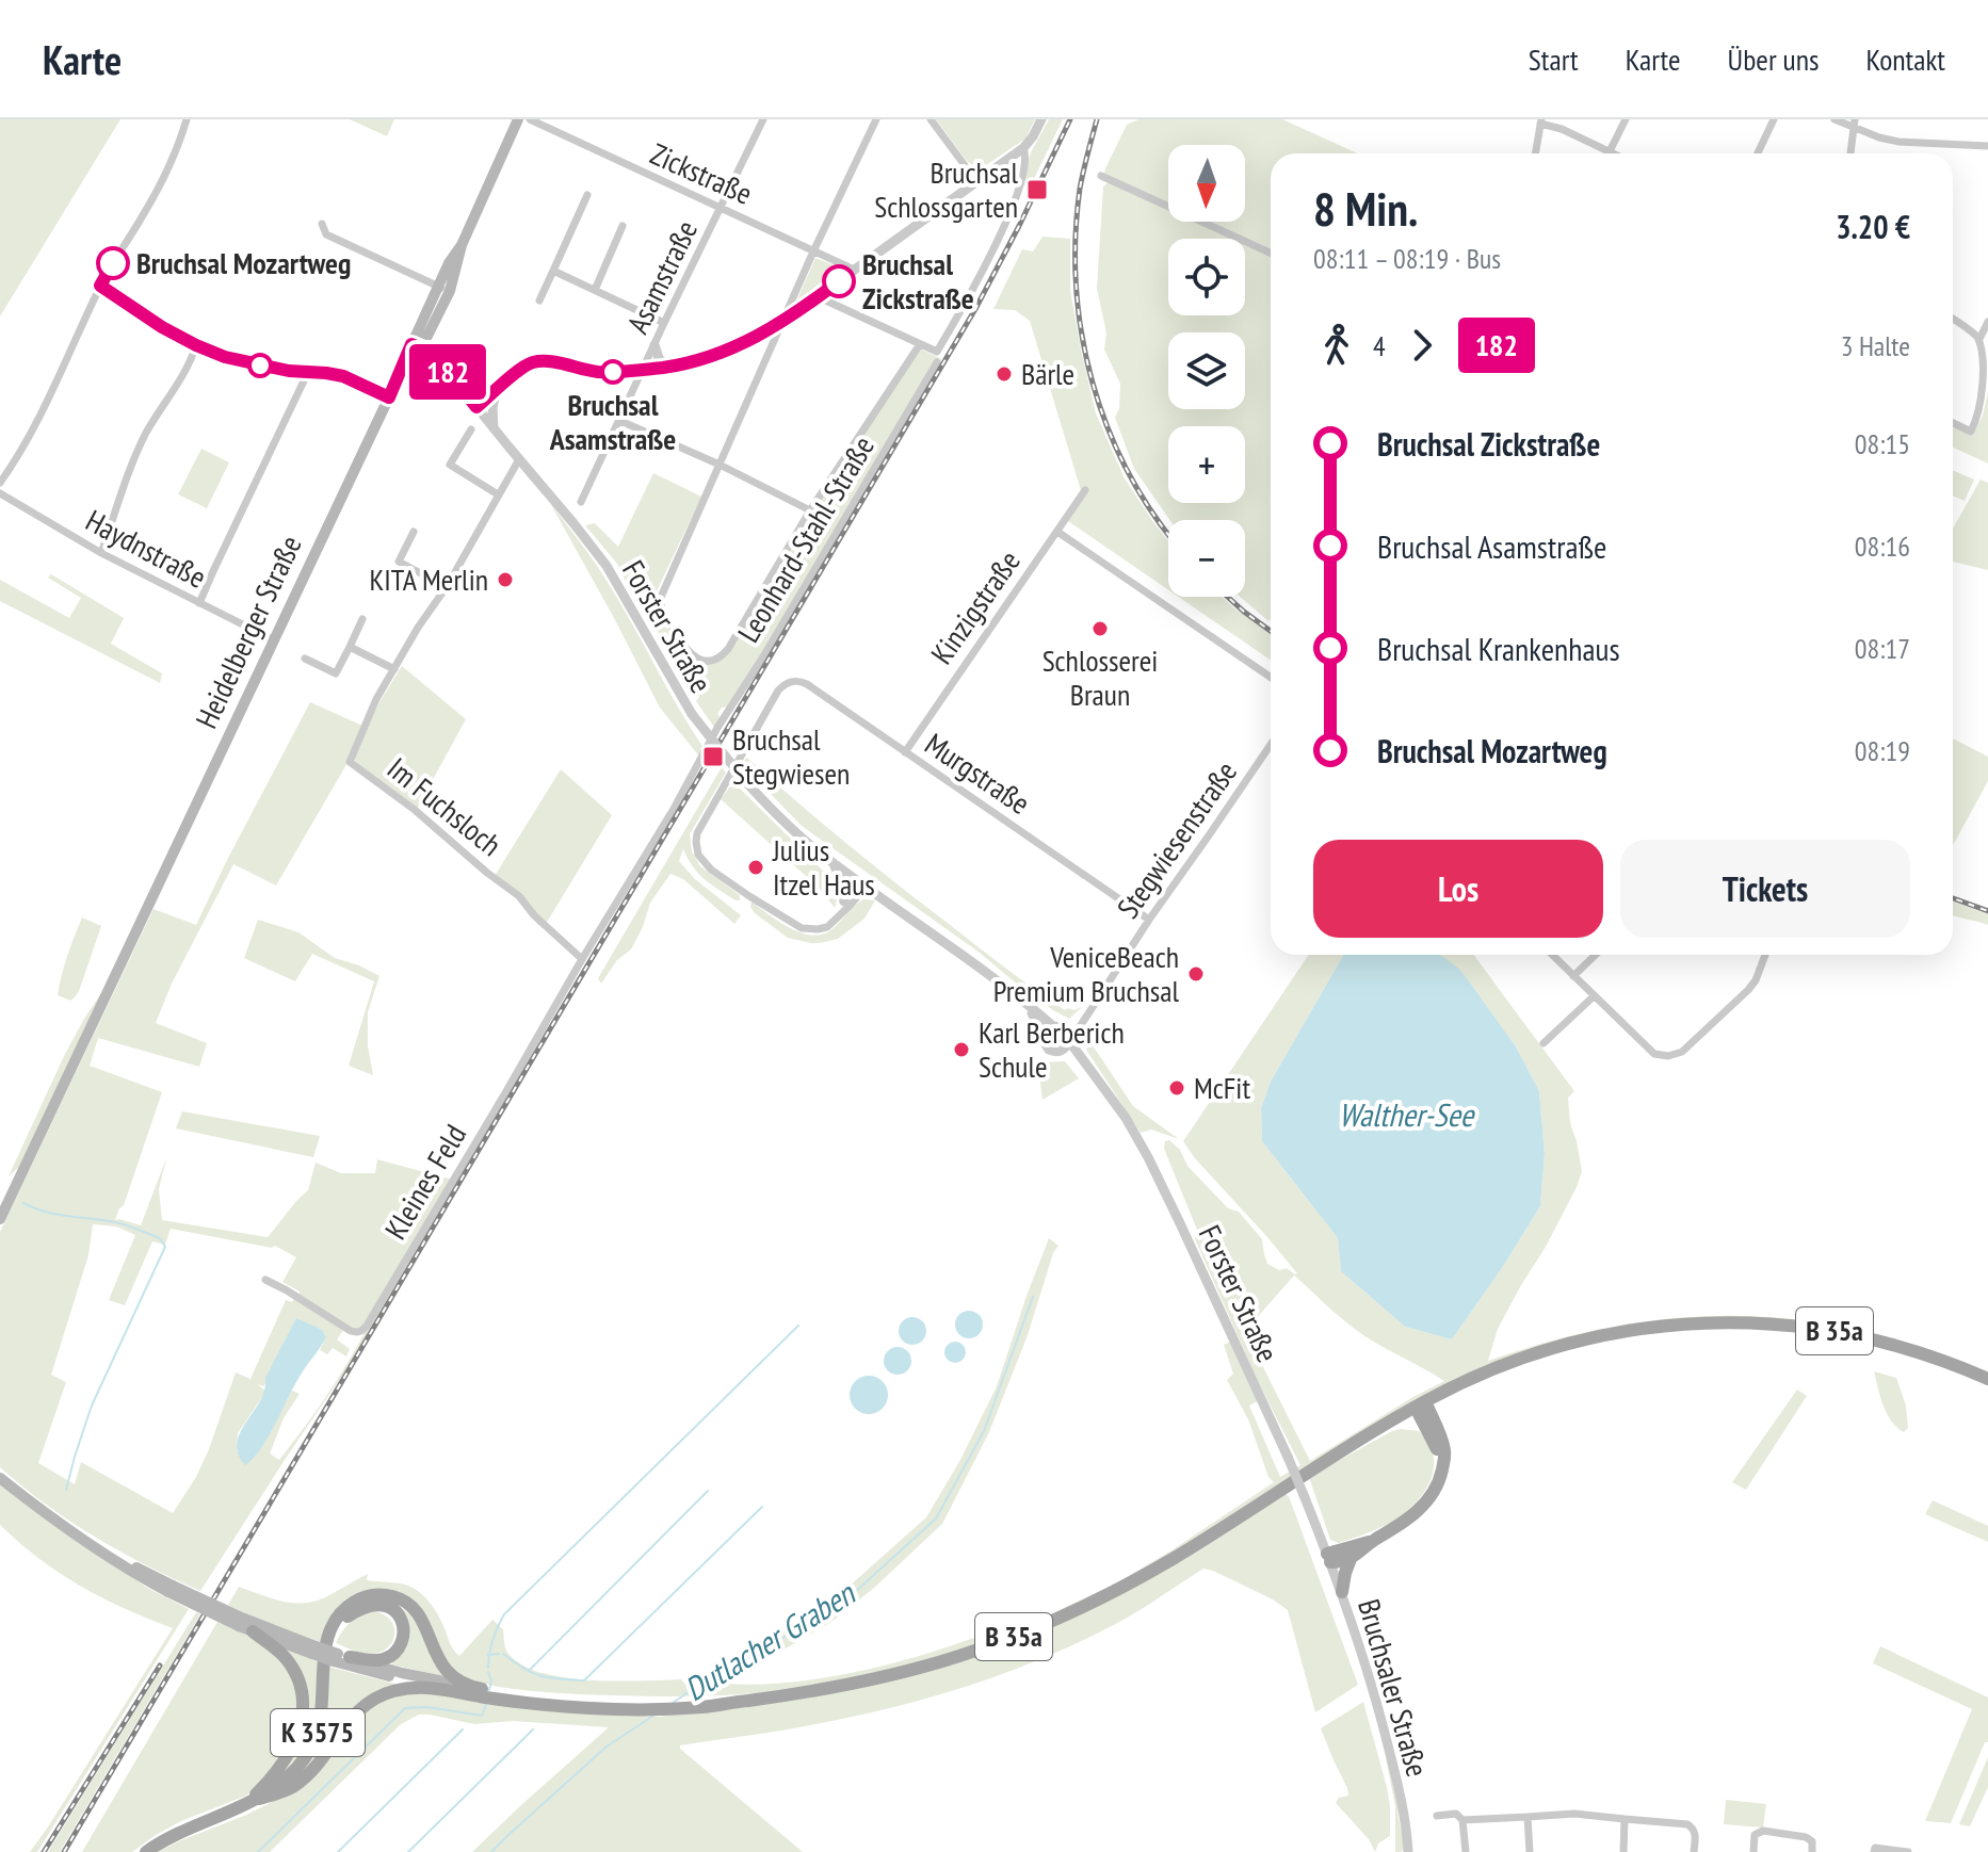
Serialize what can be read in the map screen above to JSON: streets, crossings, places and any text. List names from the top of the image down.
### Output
{
  "streets": {
    "main road": ["Heidelberger Straße", "B 35a", "K 3575"],
    "street": [
      "Zickstraße",
      "Asamstraße",
      "Leonhard-Stahl-Straße",
      "Haydnstraße",
      "Kinzigstraße",
      "Forster Straße",
      "Murgstraße",
      "Im Fuchsloch",
      "Stegwiesenstraße",
      "Kleines Feld",
      "Bruchsaler Straße"
    ]
  },
  "crossings": [
    ["Zickstraße", "Asamstraße"],
    ["Leonhard-Stahl-Straße", "Im Fuchsloch"],
    ["Leonhard-Stahl-Straße", "Kleines Feld"],
    ["Haydnstraße", "Heidelberger Straße"],
    ["Kinzigstraße", "Murgstraße"],
    ["Forster Straße", "Heidelberger Straße"],
    ["Forster Straße", "Im Fuchsloch"],
    ["Forster Straße", "Stegwiesenstraße"],
    ["Forster Straße", "Bruchsaler Straße"],
    ["Murgstraße", "Stegwiesenstraße"],
    ["Im Fuchsloch", "Kleines Feld"],
    ["B 35a", "K 3575"]
  ],
  "water": ["Walther-See", "Dutlacher Graben"],
  "places": {
    "transit": ["Bruchsal Schlossgarten", "Bruchsal Stegwiesen"],
    "other": [
      "Bruchsal Mozartweg",
      "Bruchsal Zickstraße",
      "Bruchsal Asamstraße",
      "Bärle",
      "KITA Merlin",
      "Schlosserei Braun",
      "Julius Itzel Haus",
      "VeniceBeach Premium Bruchsal",
      "Karl Berberich Schule",
      "McFit"
    ]
  },
  "lines": ["bus line 182"],
  "north": "bottom",
  "page": {
    "header": "Karte",
    "nav": [
      "Start",
      "Karte",
      "Über uns",
      "Kontakt"
    ],
    "on_map": "182",
    "map_buttons": ["+", "−"],
    "heading": ["8 Min.", "08:11 – 08:19 · Bus", "3.20 €"],
    "legs": ["4", "182", "3 Halte"],
    "list": [
      {
        "name": "Bruchsal Zickstraße",
        "value": "08:15"
      },
      {
        "name": "Bruchsal Asamstraße",
        "value": "08:16"
      },
      {
        "name": "Bruchsal Krankenhaus",
        "value": "08:17"
      },
      {
        "name": "Bruchsal Mozartweg",
        "value": "08:19"
      }
    ],
    "buttons": ["Los", "Tickets"]
  }
}
